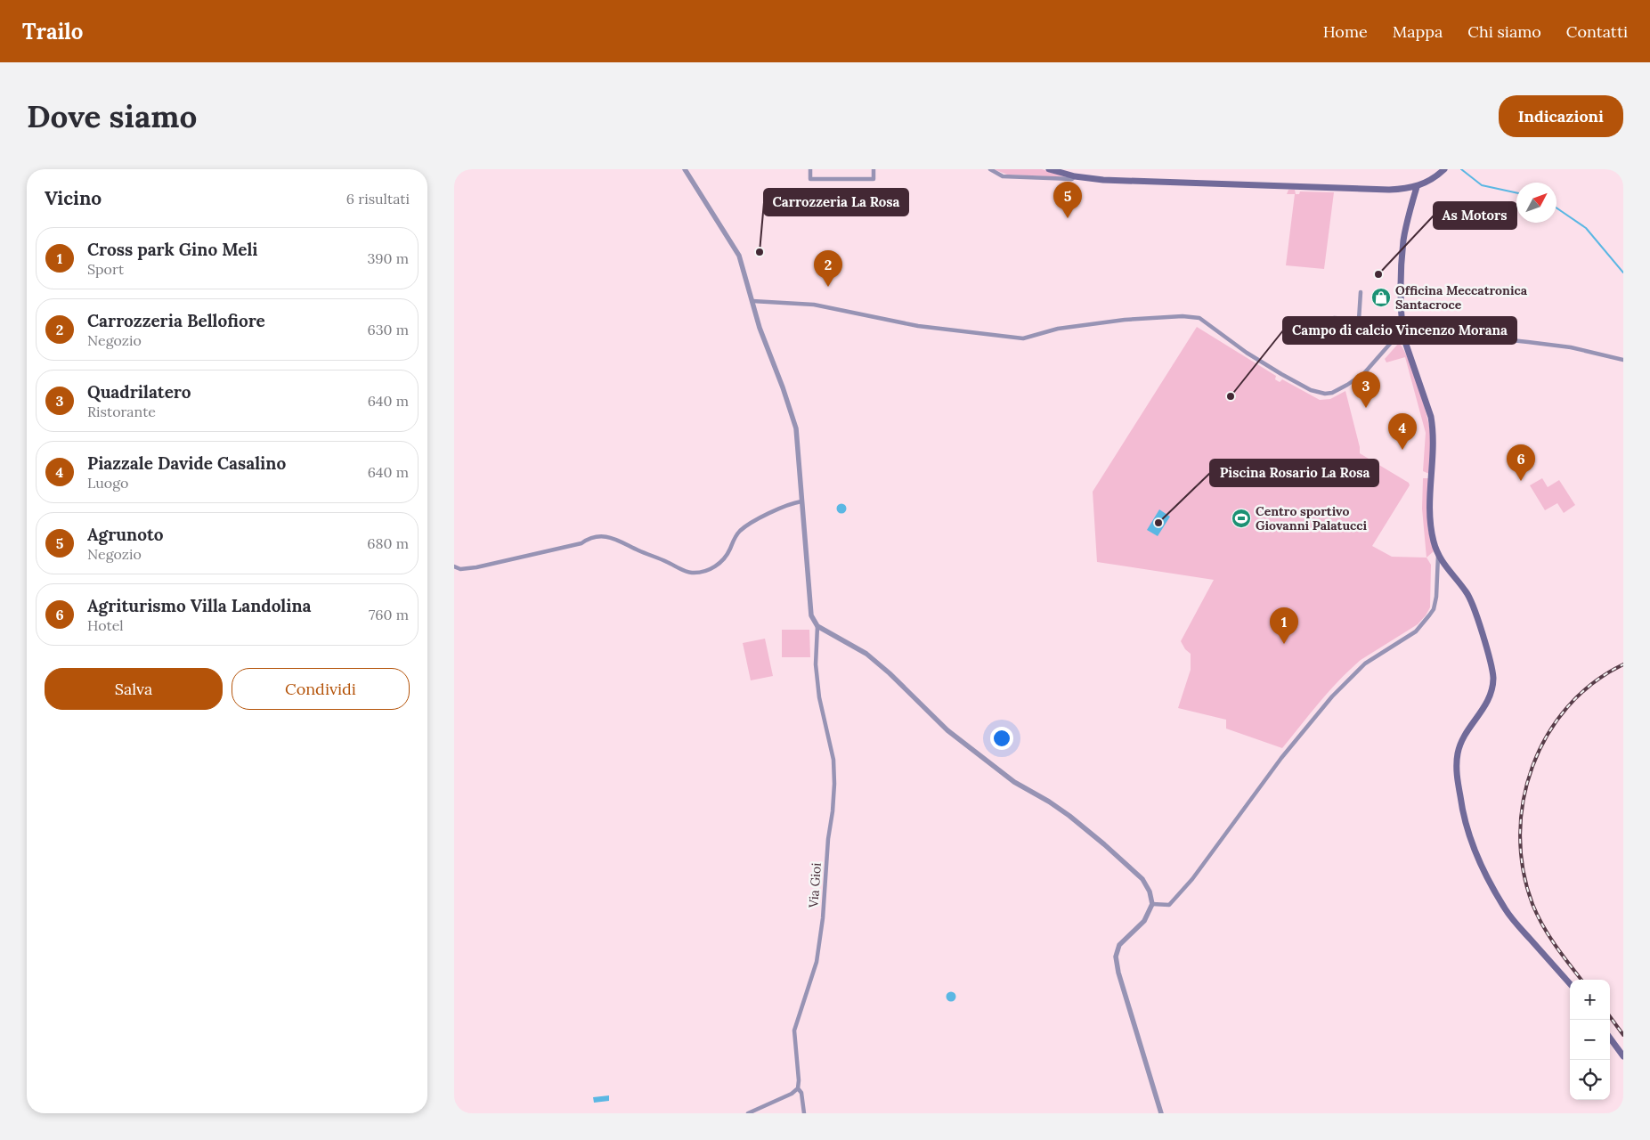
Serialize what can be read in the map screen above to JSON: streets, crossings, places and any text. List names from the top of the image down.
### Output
{
  "streets": {
    "street": ["Via Gioi"]
  },
  "places": {
    "other": [
      "Carrozzeria La Rosa",
      "As Motors",
      "Campo di calcio Vincenzo Morana",
      "Piscina Rosario La Rosa"
    ],
    "shop": ["Officina Meccatronica Santacroce"],
    "sports": ["Centro sportivo Giovanni Palatucci"]
  },
  "north": "top right",
  "page": {
    "header": "Trailo",
    "nav": [
      "Home",
      "Mappa",
      "Chi siamo",
      "Contatti"
    ],
    "buttons": [
      "Indicazioni",
      ["Salva", "Condividi"]
    ],
    "title": "Dove siamo",
    "heading": ["Vicino", "6 risultati"],
    "pins": [
      "5",
      "2",
      "3",
      "4",
      "6",
      "1"
    ],
    "list": [
      {
        "mark": "1",
        "name": "Cross park Gino Meli",
        "note": "Sport",
        "value": "390 m"
      },
      {
        "mark": "2",
        "name": "Carrozzeria Bellofiore",
        "note": "Negozio",
        "value": "630 m"
      },
      {
        "mark": "3",
        "name": "Quadrilatero",
        "note": "Ristorante",
        "value": "640 m"
      },
      {
        "mark": "4",
        "name": "Piazzale Davide Casalino",
        "note": "Luogo",
        "value": "640 m"
      },
      {
        "mark": "5",
        "name": "Agrunoto",
        "note": "Negozio",
        "value": "680 m"
      },
      {
        "mark": "6",
        "name": "Agriturismo Villa Landolina",
        "note": "Hotel",
        "value": "760 m"
      }
    ],
    "map_buttons": ["+", "−"]
  }
}
